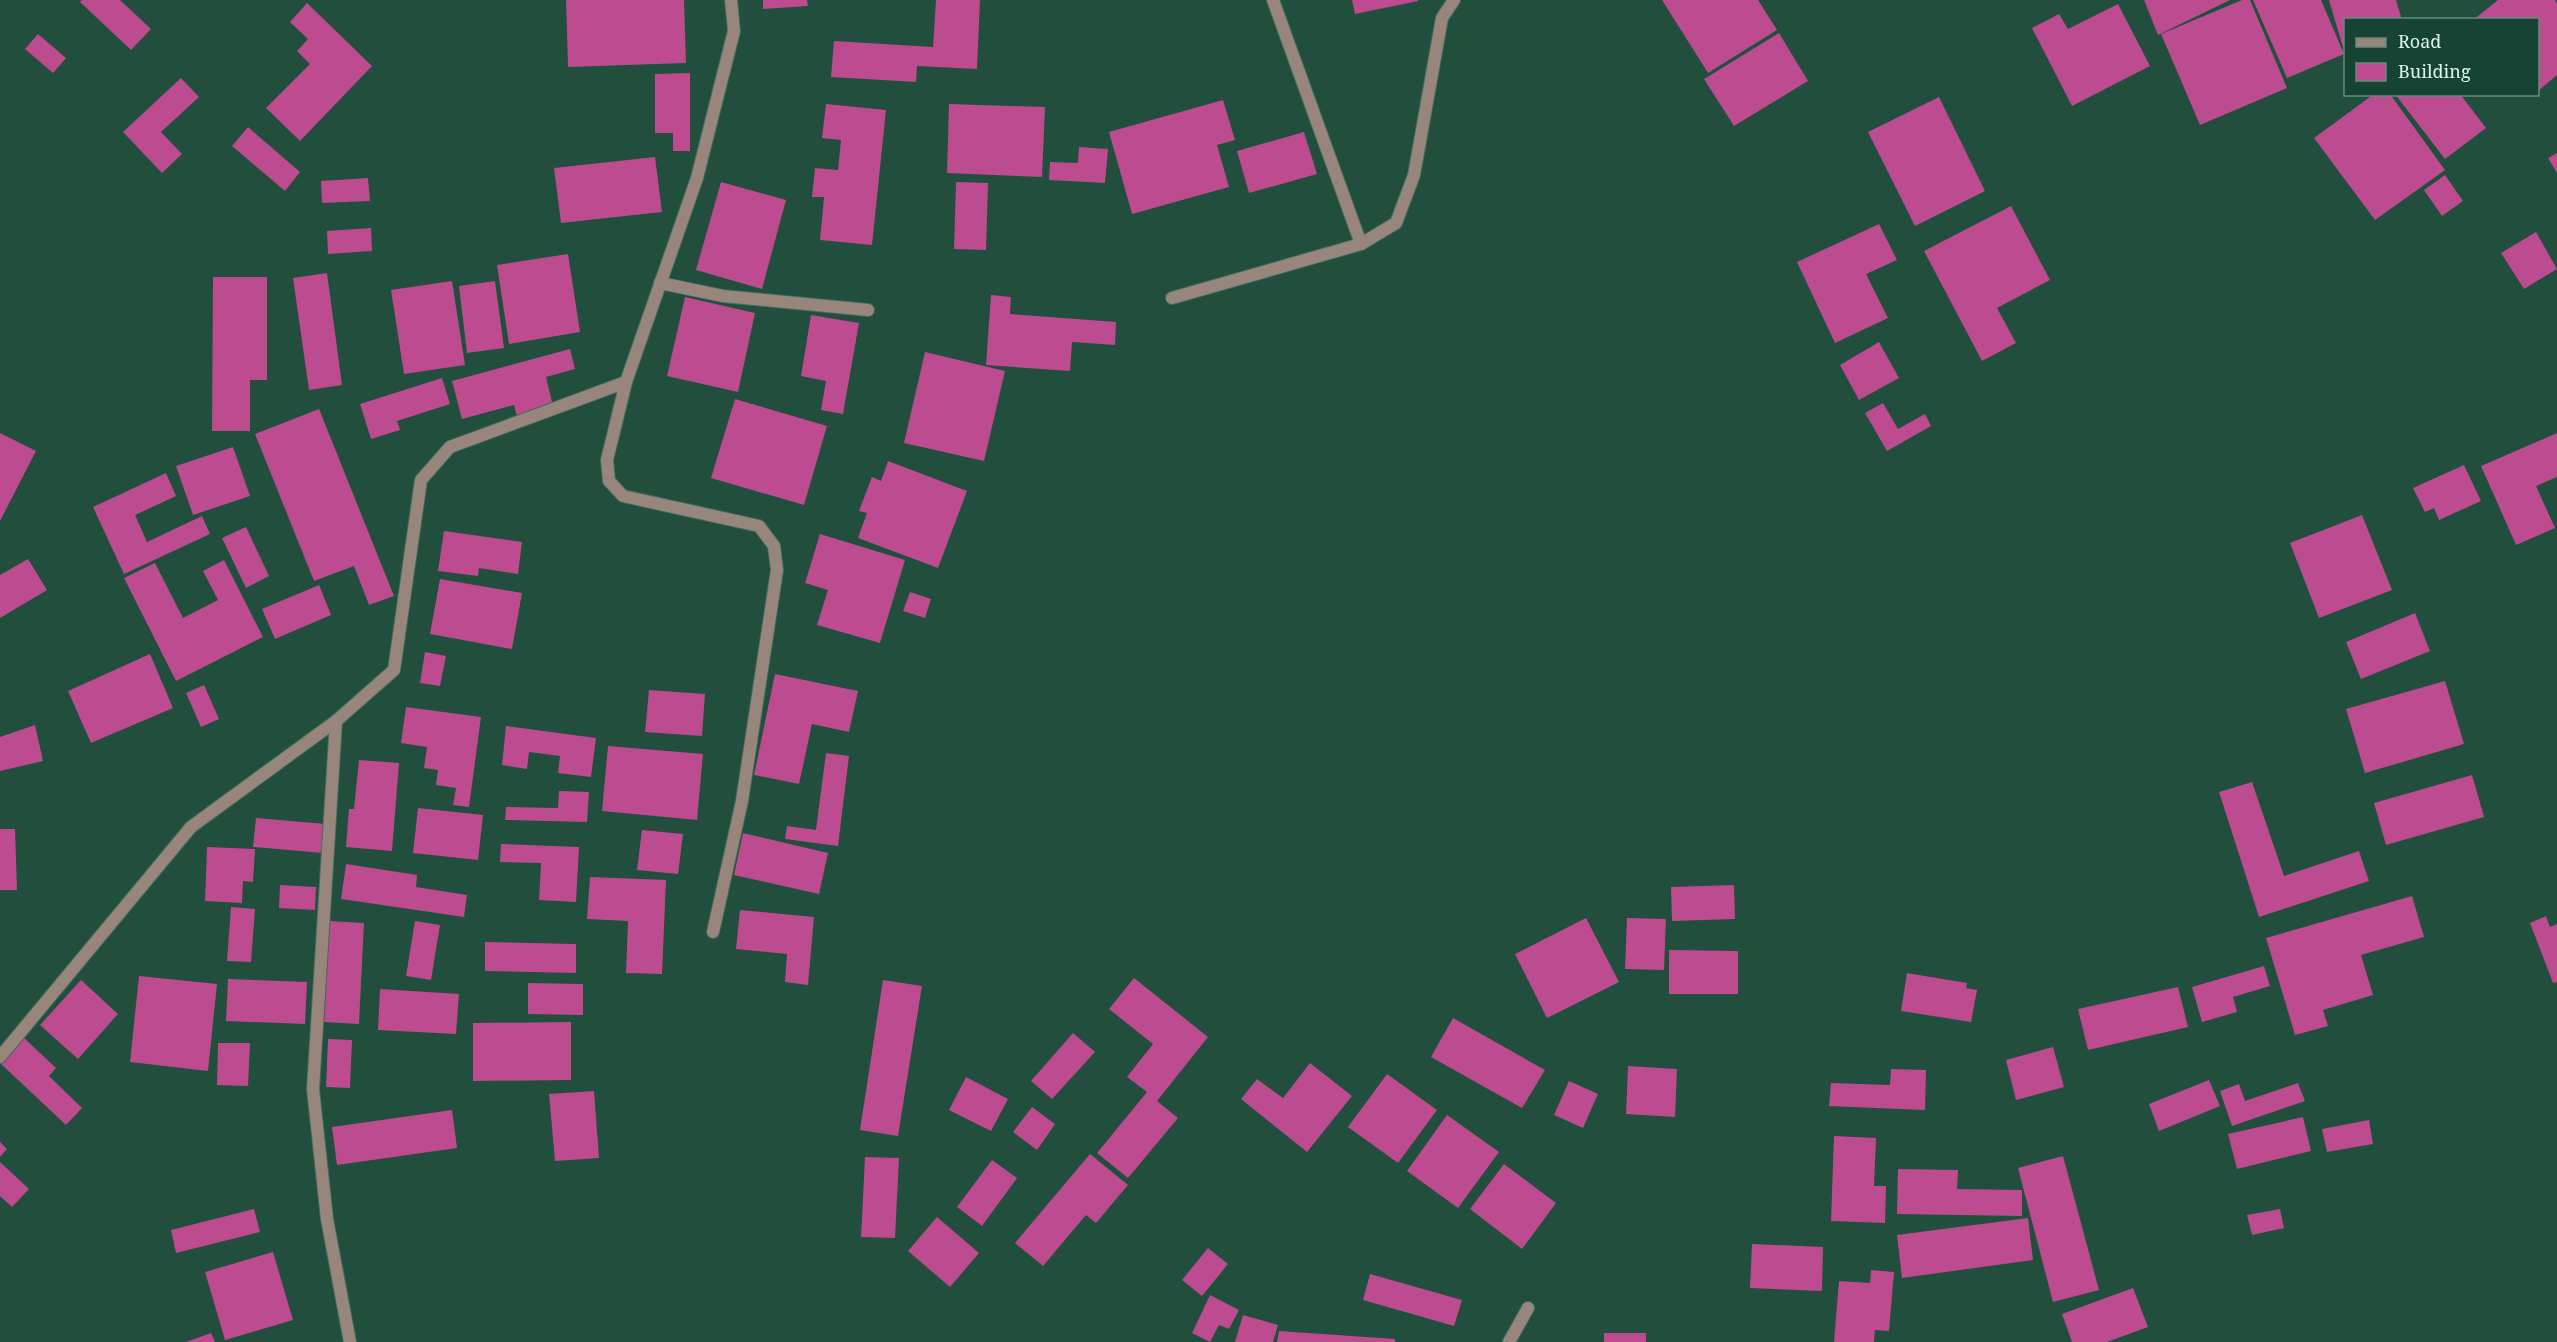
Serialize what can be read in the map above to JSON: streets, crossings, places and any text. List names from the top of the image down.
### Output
{
  "legend": ["Road", "Building"]
}
